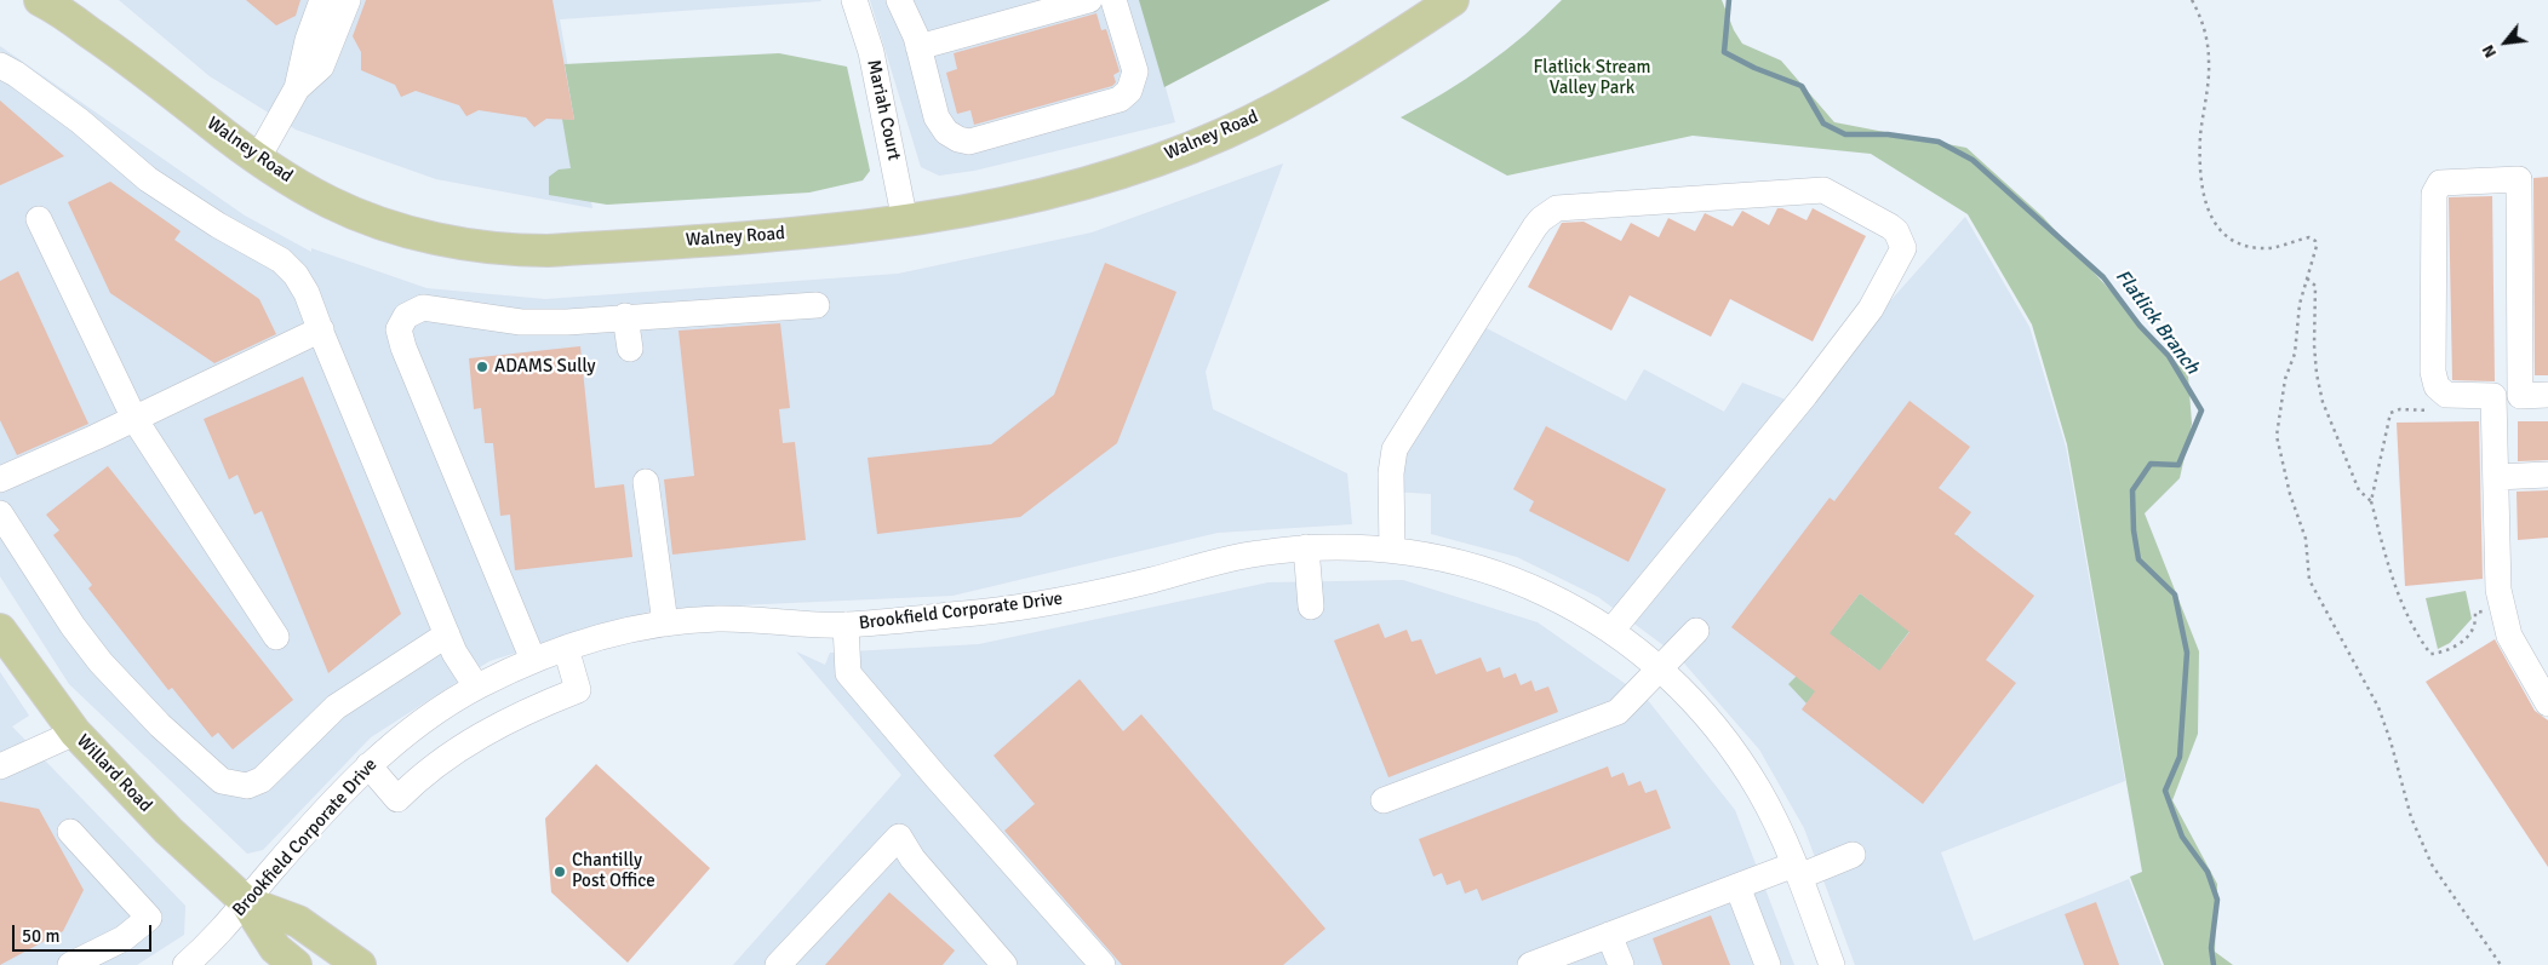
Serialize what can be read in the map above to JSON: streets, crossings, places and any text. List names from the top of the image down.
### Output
{
  "streets": {
    "main road": ["Walney Road", "Willard Road"],
    "street": ["Mariah Court", "Brookfield Corporate Drive"]
  },
  "crossings": [
    ["Mariah Court", "Walney Road"],
    ["Brookfield Corporate Drive", "Willard Road"]
  ],
  "water": ["Flatlick Branch"],
  "parks": ["Flatlick Stream Valley Park"],
  "places": ["ADAMS Sully", "Chantilly Post Office"],
  "scale_bar": "50 m",
  "north": "bottom left"
}
